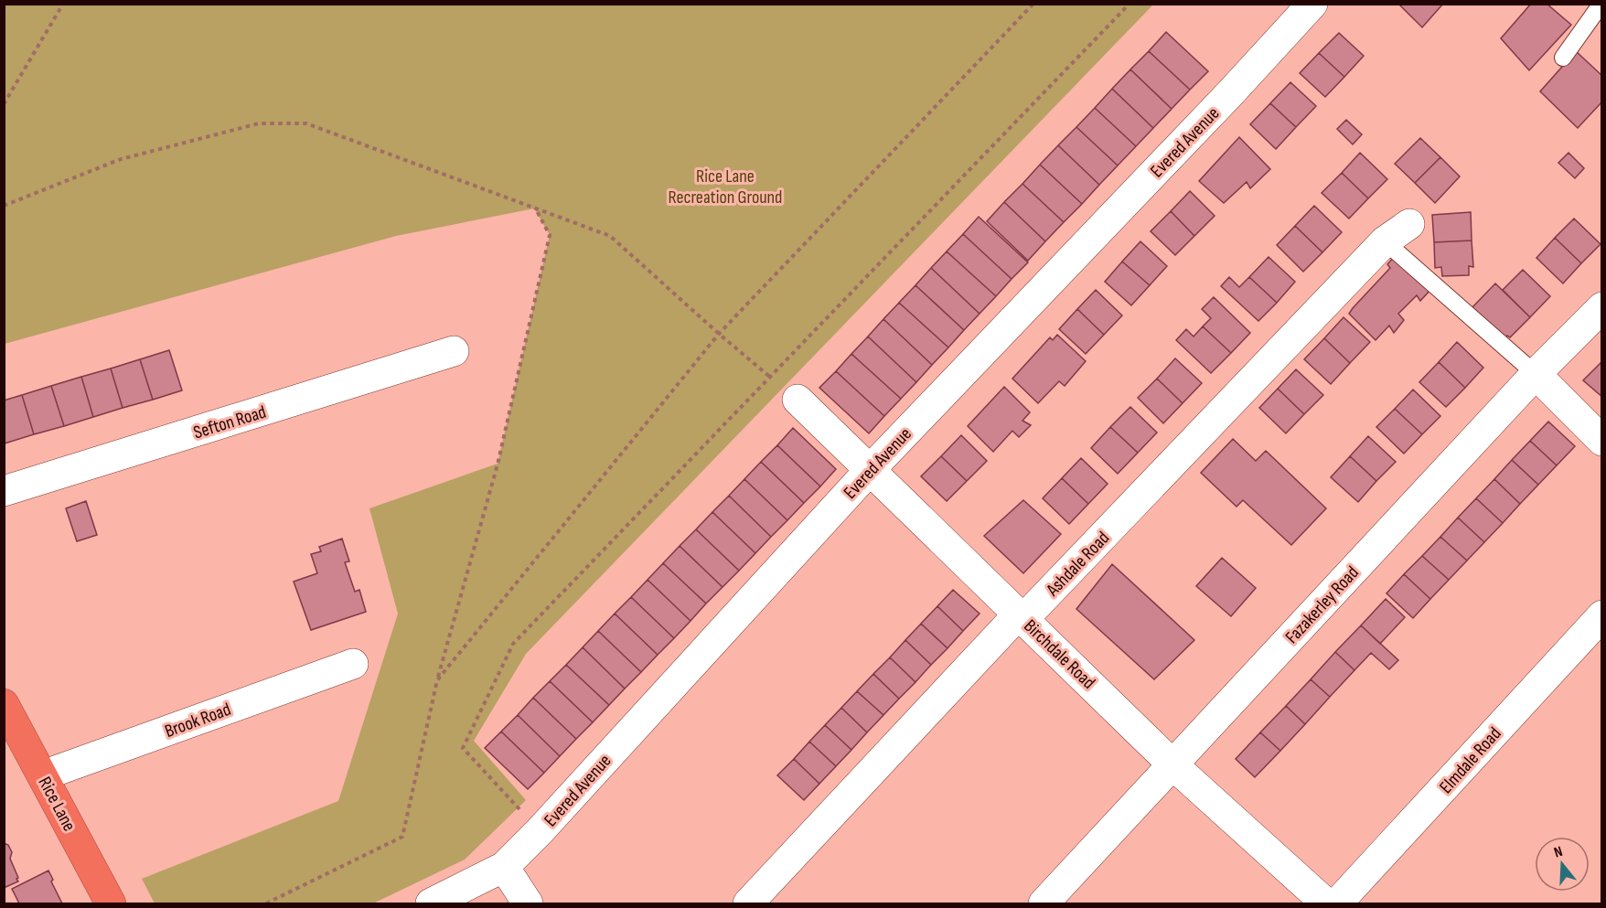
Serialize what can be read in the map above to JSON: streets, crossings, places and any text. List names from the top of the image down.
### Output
{
  "streets": {
    "highway": ["Rice Lane"],
    "street": [
      "Evered Avenue",
      "Sefton Road",
      "Ashdale Road",
      "Fazakerley Road",
      "Birchdale Road",
      "Brook Road",
      "Elmdale Road"
    ]
  },
  "crossings": [
    ["Evered Avenue", "Birchdale Road"],
    ["Ashdale Road", "Birchdale Road"],
    ["Fazakerley Road", "Birchdale Road"],
    ["Brook Road", "Rice Lane"]
  ],
  "parks": ["Rice Lane Recreation Ground"],
  "north": "top"
}
